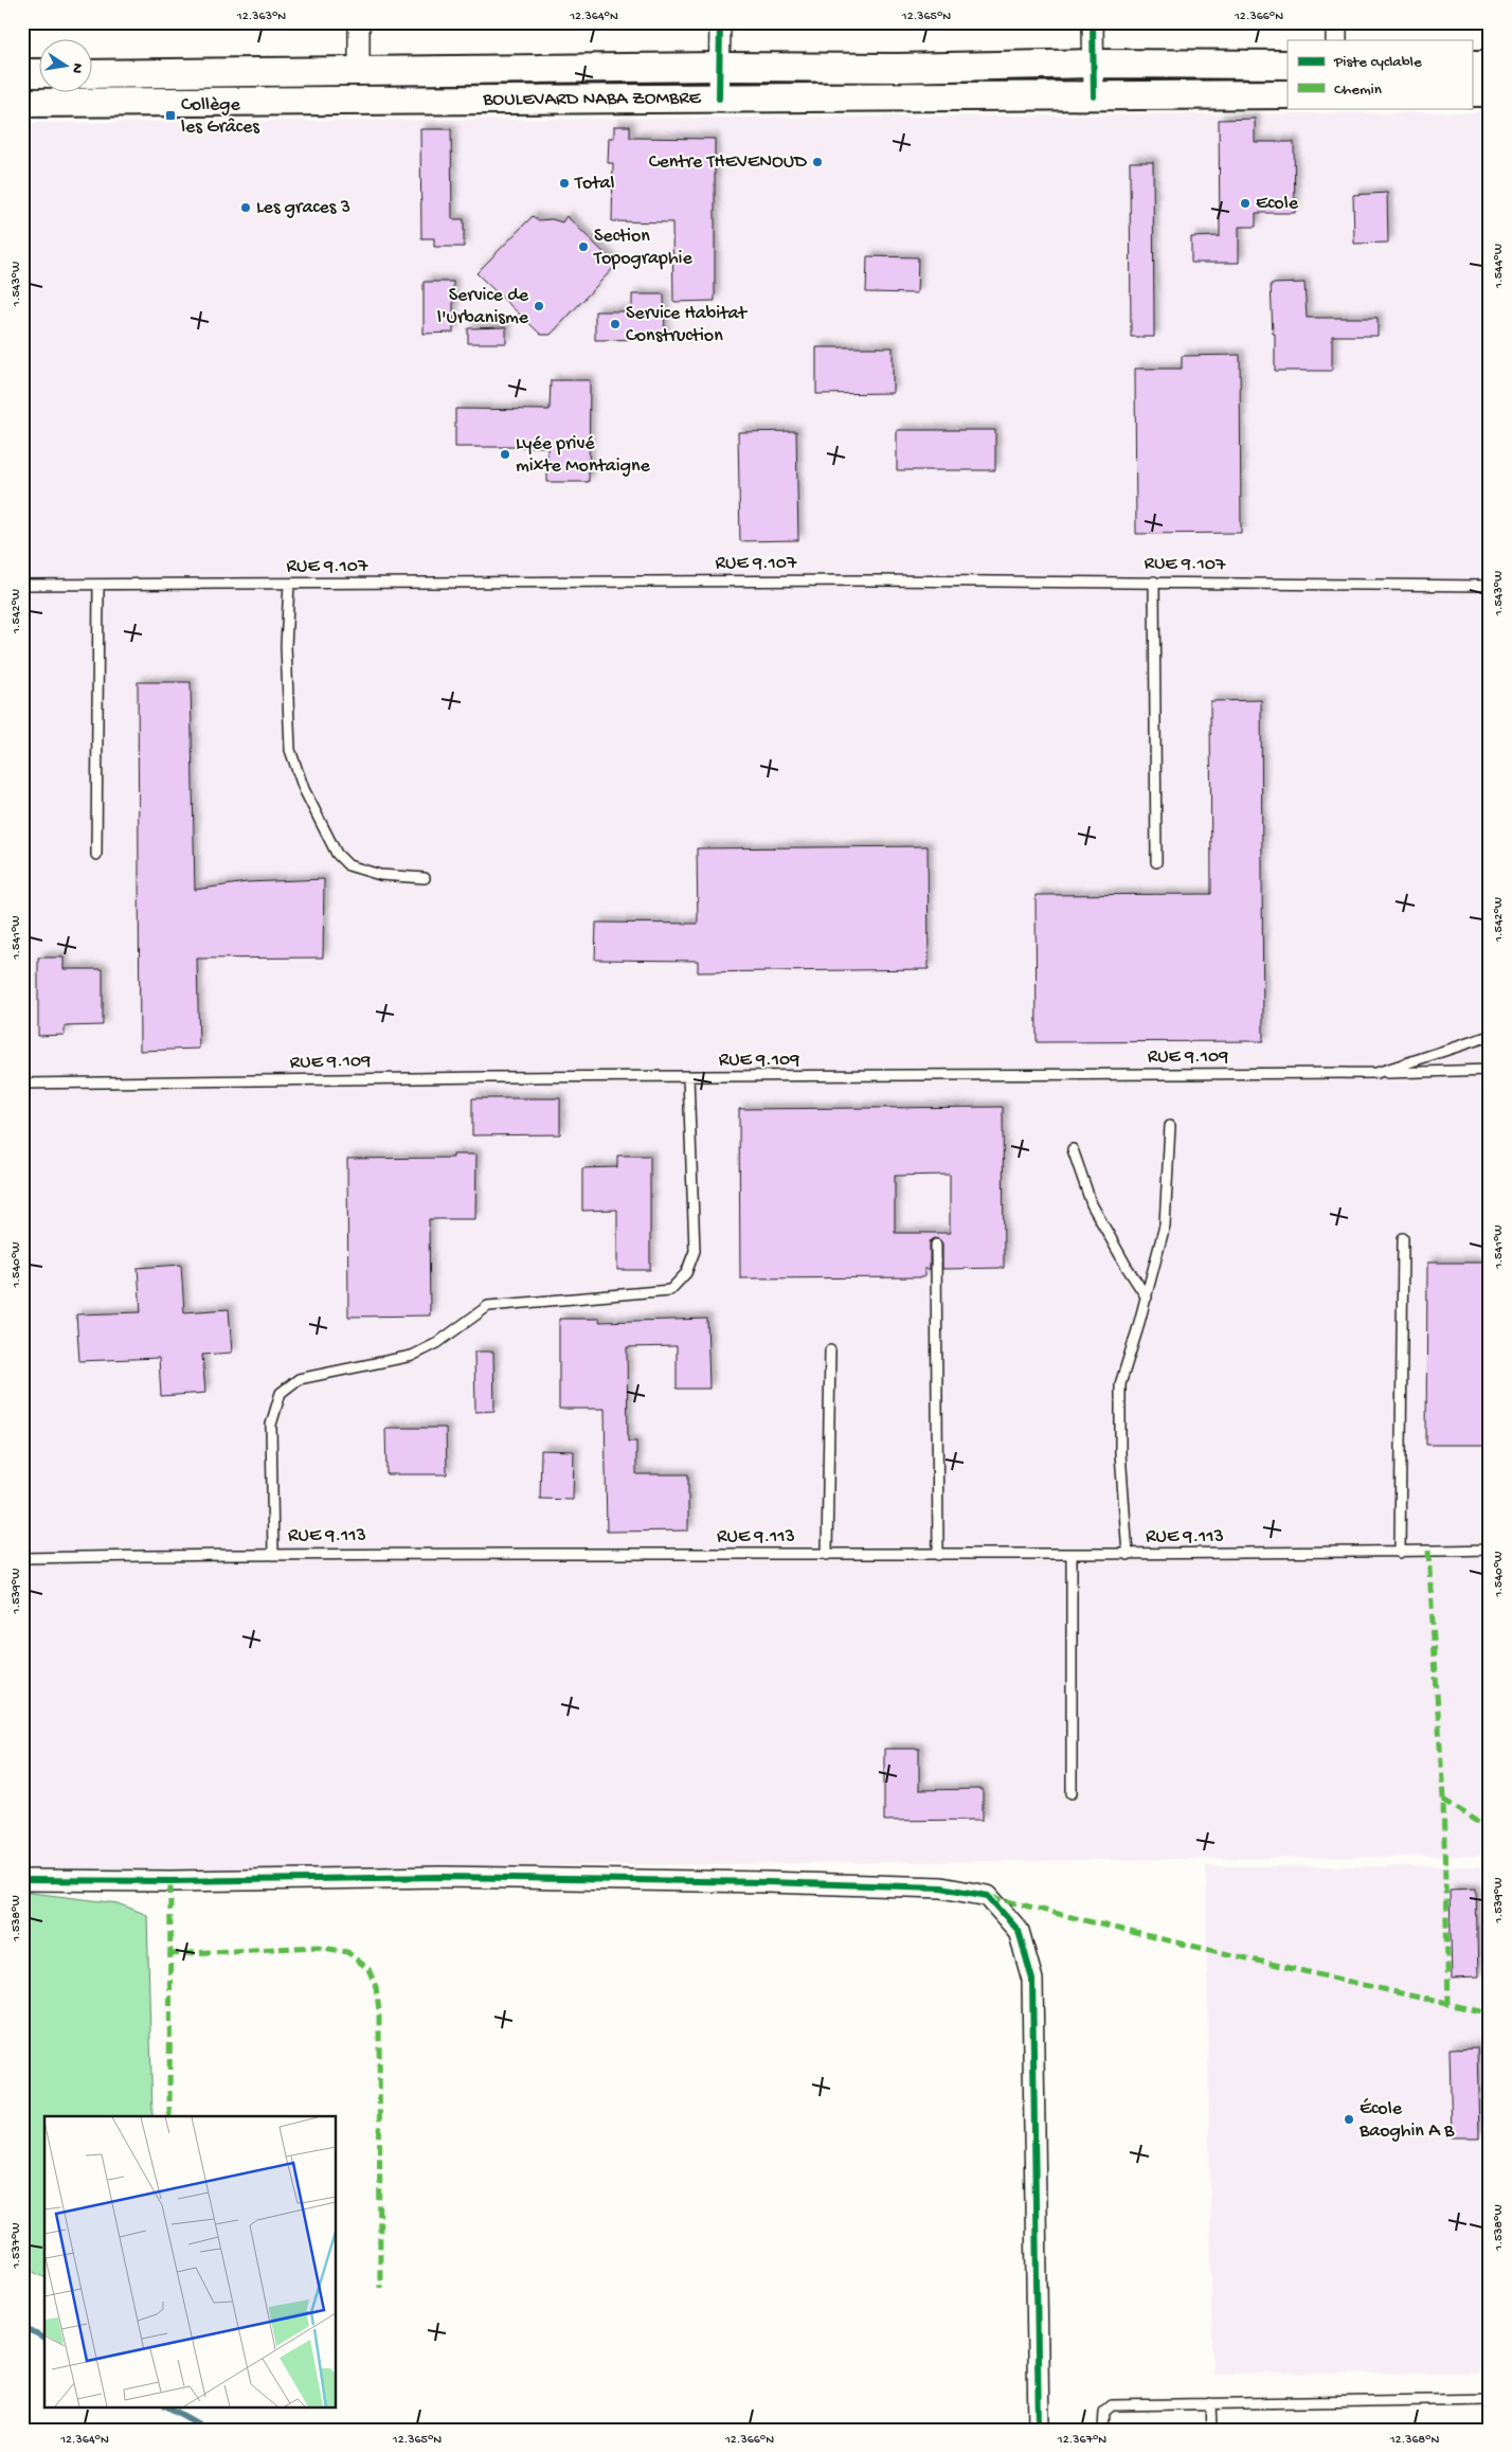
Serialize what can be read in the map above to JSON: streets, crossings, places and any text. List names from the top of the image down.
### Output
{
  "streets": {
    "main road": ["BOULEVARD NABA ZOMBRE"],
    "lane": ["RUE 9.107", "RUE 9.109", "RUE 9.113"]
  },
  "places": {
    "transit": ["Collège les Grâces"],
    "other": [
      "Centre THEVENOUD",
      "Total",
      "Ecole",
      "Les graces 3",
      "Section Topographie",
      "Service de l'Urbanisme",
      "Service Habitat Construction",
      "Lyée privé mixte Montaigne",
      "École Baoghin A B"
    ]
  },
  "legend": ["Piste cyclable", "Chemin"],
  "north": "right",
  "coordinates": [
    "12.363°N",
    "12.364°N",
    "12.365°N",
    "12.366°N",
    "1.544°W",
    "1.543°W",
    "1.542°W",
    "1.541°W",
    "1.540°W",
    "1.539°W",
    "1.538°W",
    "1.537°W",
    "12.367°N",
    "12.368°N"
  ]
}
